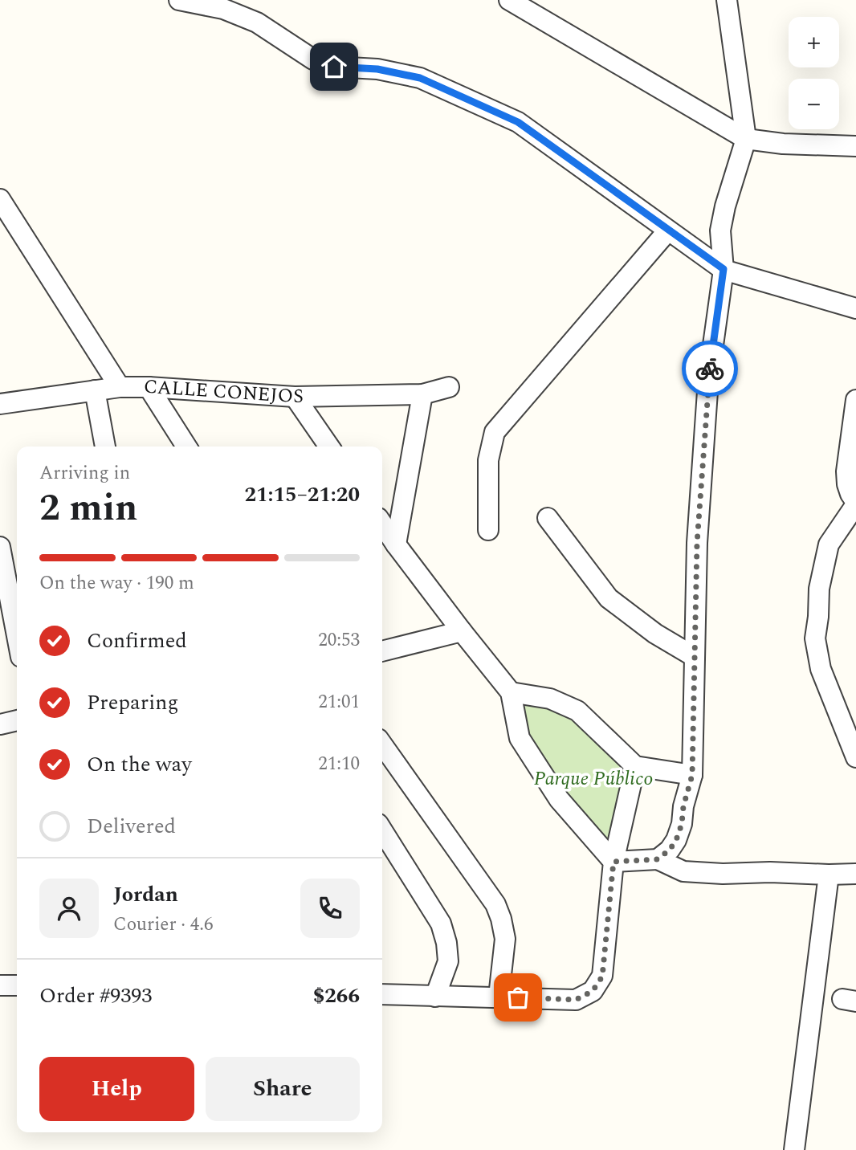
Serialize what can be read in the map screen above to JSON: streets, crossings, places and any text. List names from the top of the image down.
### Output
{
  "streets": {
    "street": ["CALLE CONEJOS"]
  },
  "parks": ["Parque Público"],
  "page": {
    "map_buttons": ["+", "−"],
    "heading": ["2 min", "Arriving in", "21:15–21:20"],
    "panel": [
      "Jordan",
      "Courier · 4.6",
      "Order #9393",
      "$266"
    ],
    "bar": "On the way · 190 m",
    "list": [
      ["Confirmed", "20:53"],
      ["Preparing", "21:01"],
      ["On the way", "21:10"],
      "Delivered"
    ],
    "buttons": ["Help", "Share"]
  }
}
